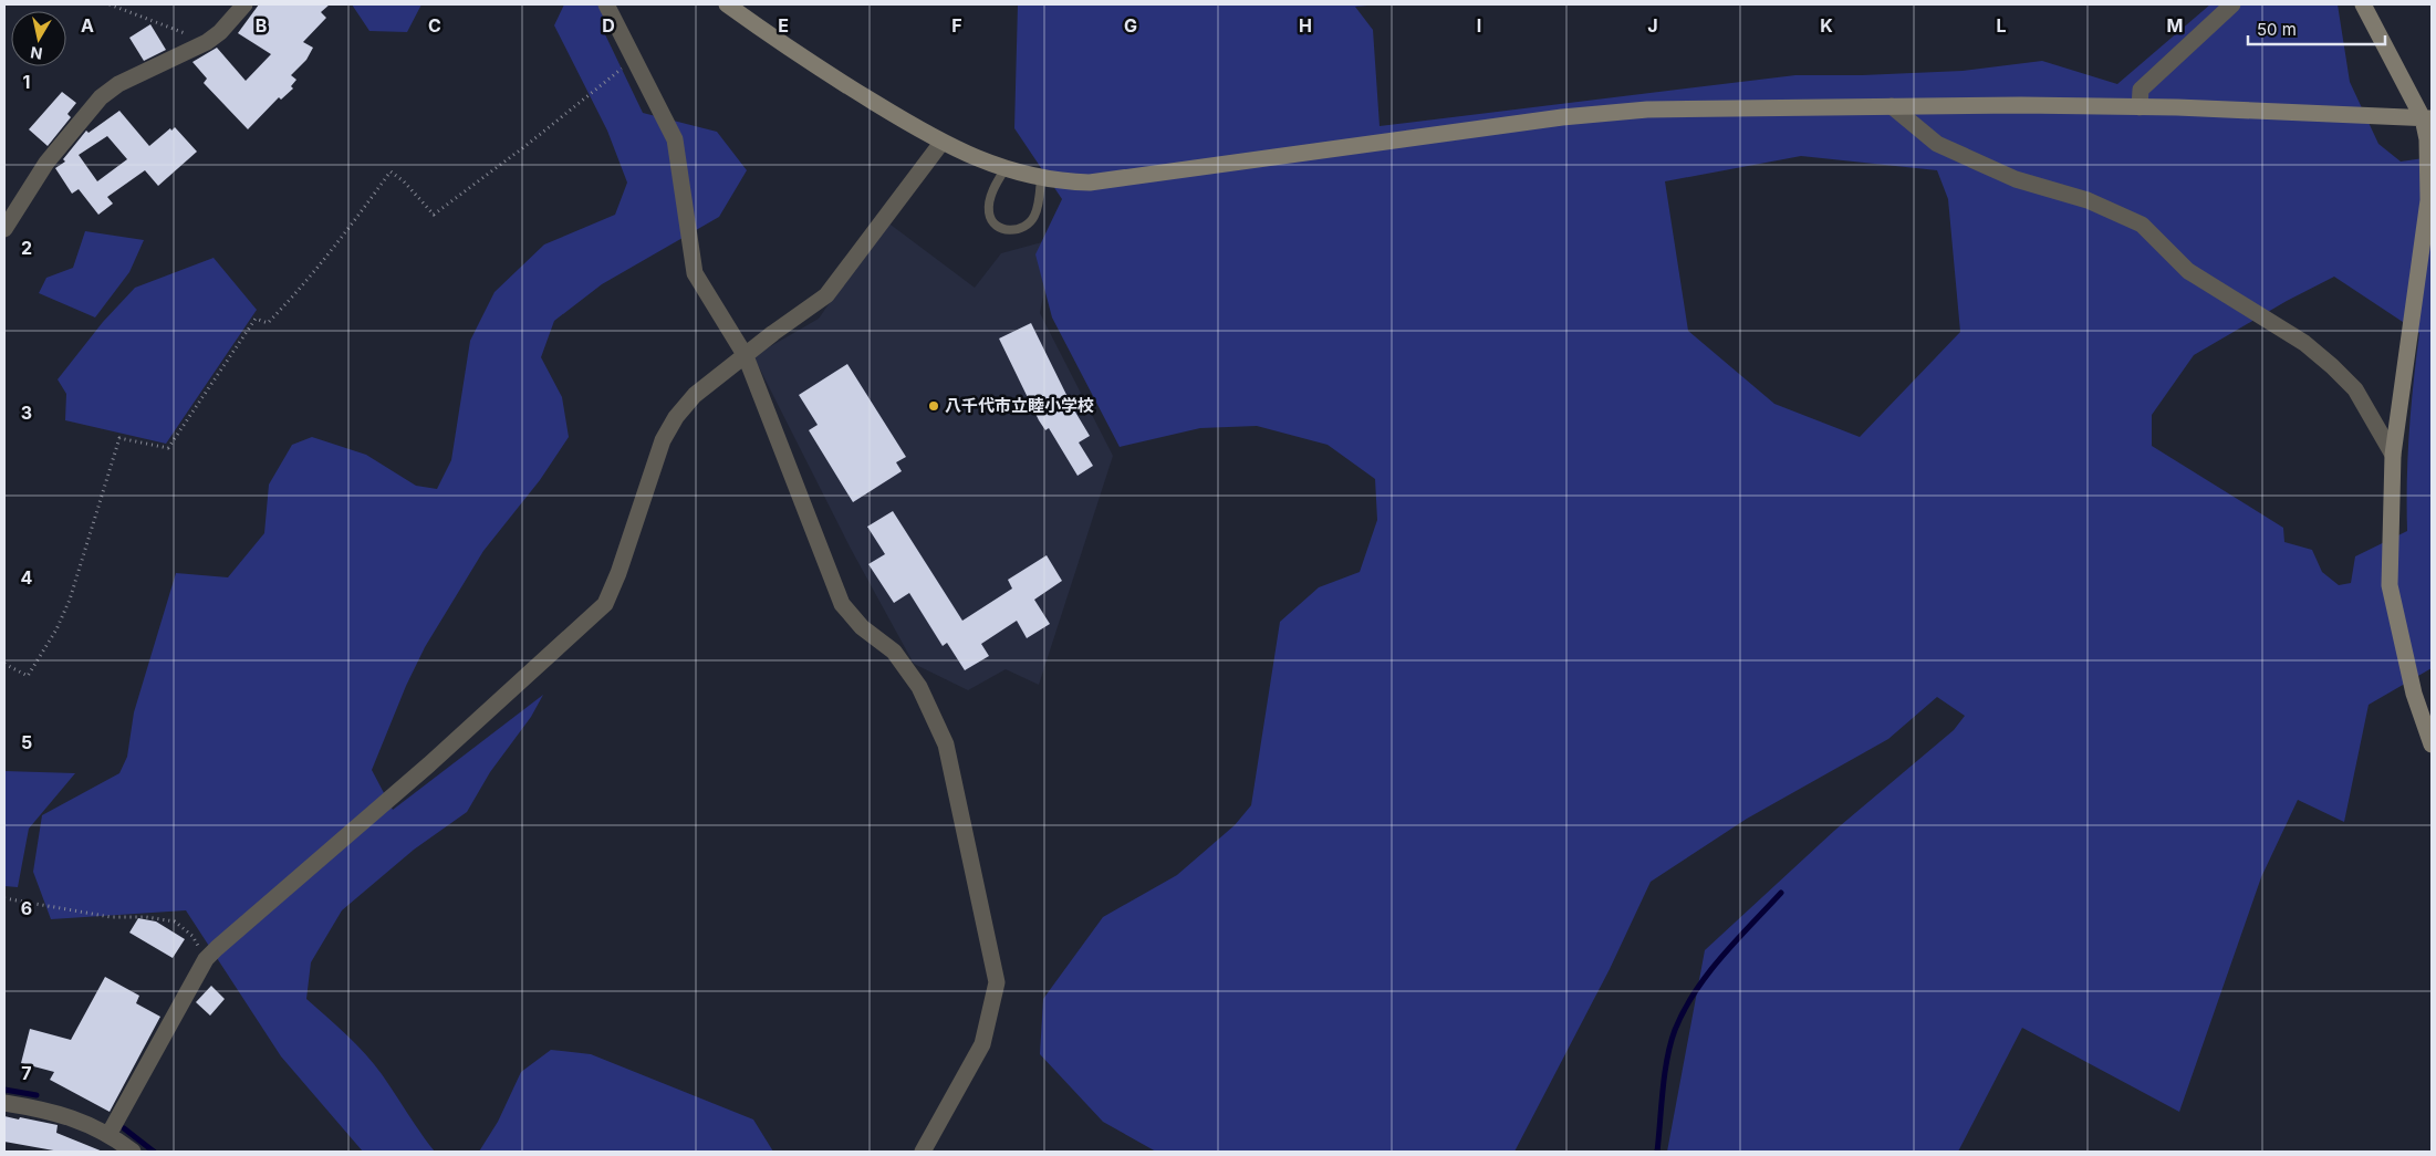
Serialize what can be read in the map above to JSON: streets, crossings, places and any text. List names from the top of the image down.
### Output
{
  "places": ["八千代市立睦小学校"],
  "scale_bar": "50 m",
  "north": "bottom",
  "grid": {
    "columns": [
      "A",
      "B",
      "C",
      "D",
      "E",
      "F",
      "G",
      "H",
      "I",
      "J",
      "K",
      "L",
      "M"
    ],
    "rows": [
      "1",
      "2",
      "3",
      "4",
      "5",
      "6",
      "7"
    ]
  }
}
